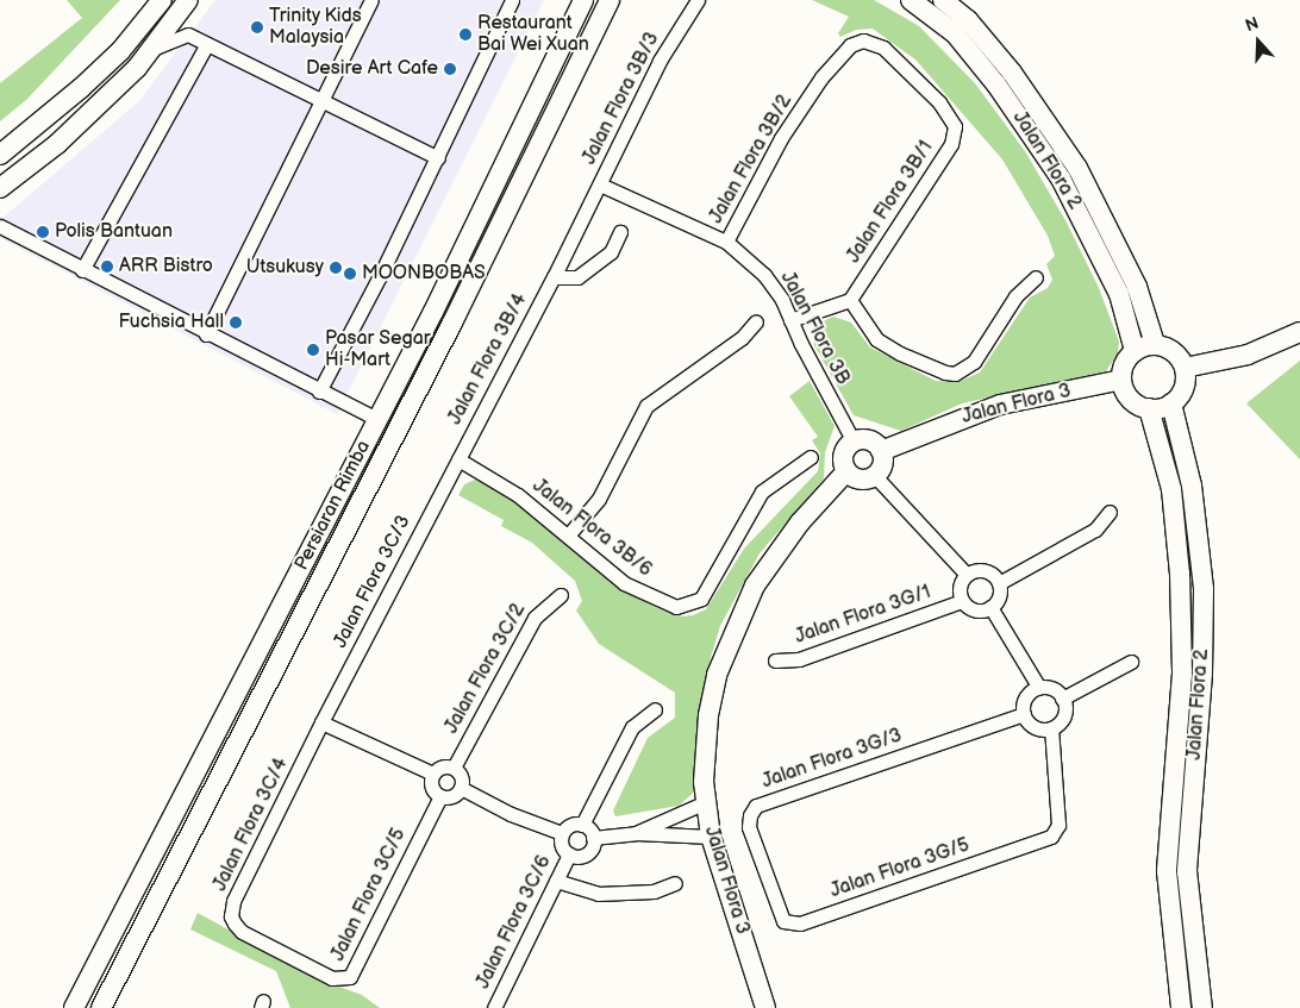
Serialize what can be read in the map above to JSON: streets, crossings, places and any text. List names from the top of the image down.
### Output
{
  "streets": {
    "street": [
      "Jalan Flora 3B/3",
      "Jalan Flora 3B/2",
      "Jalan Flora 2",
      "Jalan Flora 3B/1",
      "Jalan Flora 3B",
      "Jalan Flora 3B/4",
      "Jalan Flora 3",
      "Persiaran Rimba",
      "Jalan Flora 3B/6",
      "Jalan Flora 3C/3",
      "Jalan Flora 3G/1",
      "Jalan Flora 3C/2",
      "Jalan Flora 3G/3",
      "Jalan Flora 3C/4",
      "Jalan Flora 3G/5",
      "Jalan Flora 3C/5",
      "Jalan Flora 3C/6"
    ]
  },
  "crossings": [
    ["Jalan Flora 3B/3", "Jalan Flora 3B"],
    ["Jalan Flora 3B/3", "Jalan Flora 3B/4"],
    ["Jalan Flora 3B/2", "Jalan Flora 3B/1"],
    ["Jalan Flora 3B/2", "Jalan Flora 3B"],
    ["Jalan Flora 2", "Jalan Flora 3"],
    ["Jalan Flora 3B", "Jalan Flora 3B/4"],
    ["Jalan Flora 3B", "Jalan Flora 3"],
    ["Jalan Flora 3B/4", "Jalan Flora 3B/6"],
    ["Jalan Flora 3B/4", "Jalan Flora 3C/3"],
    ["Jalan Flora 3B/6", "Jalan Flora 3C/3"],
    ["Jalan Flora 3C/3", "Jalan Flora 3C/4"],
    ["Jalan Flora 3C/2", "Jalan Flora 3C/5"],
    ["Jalan Flora 3G/3", "Jalan Flora 3G/5"],
    ["Jalan Flora 3C/4", "Jalan Flora 3C/5"]
  ],
  "places": [
    "Trinity Kids Malaysia",
    "Restaurant Bai Wei Xuan",
    "Desire Art Cafe",
    "Polis Bantuan",
    "ARR Bistro",
    "Utsukusy",
    "MOONBOBAS",
    "Fuchsia Hall",
    "Pasar Segar Hi-Mart"
  ],
  "north": "top"
}
